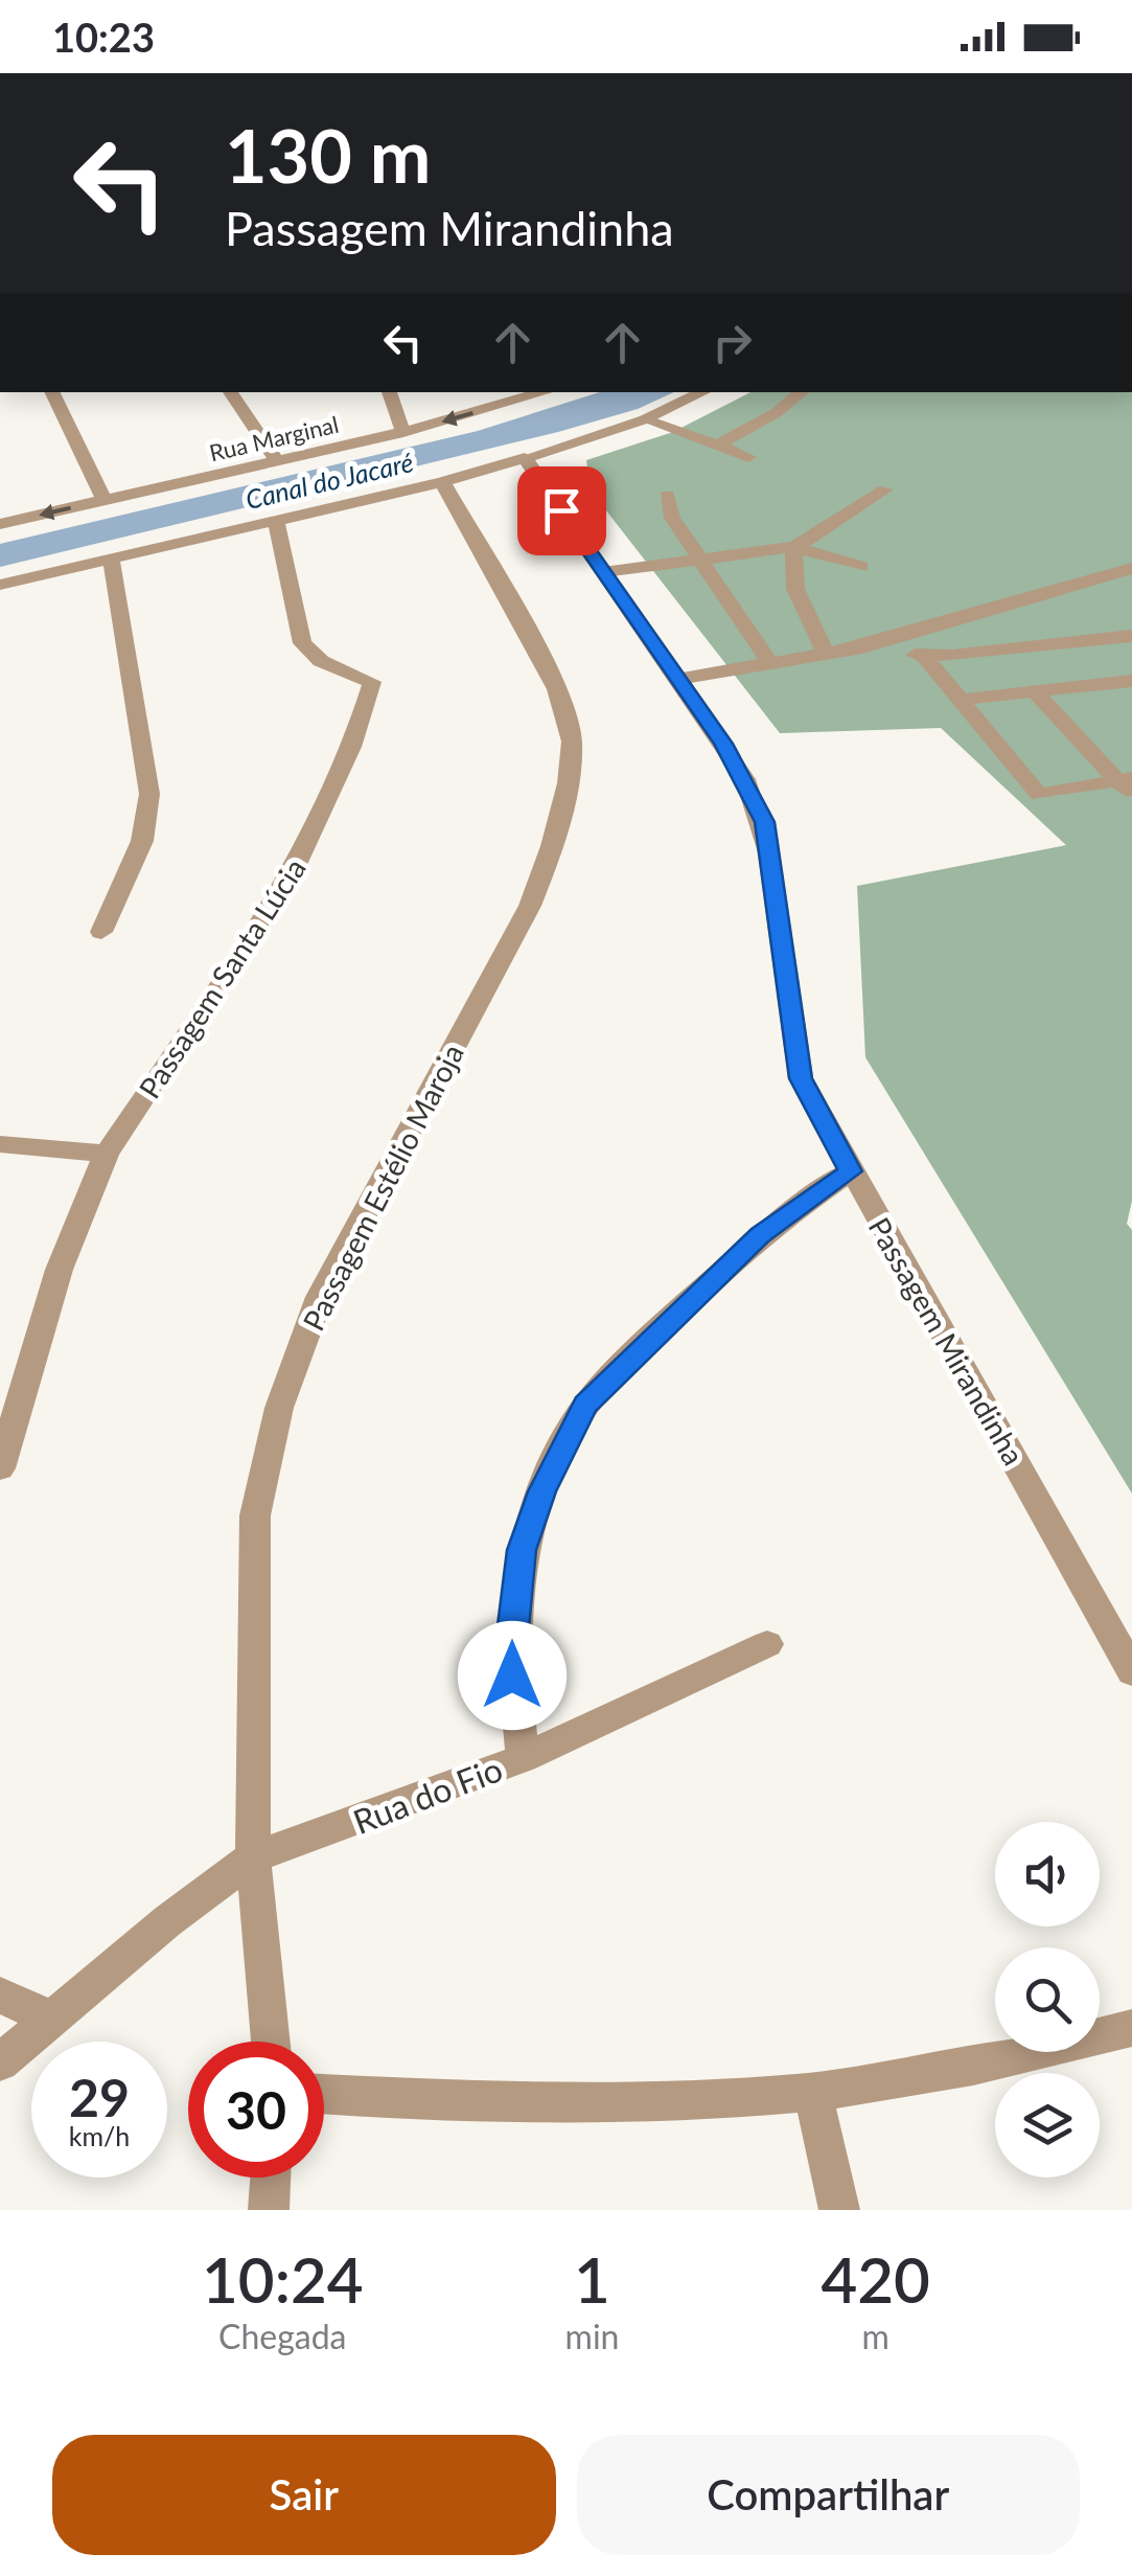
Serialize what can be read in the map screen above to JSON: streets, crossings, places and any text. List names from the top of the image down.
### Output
{
  "streets": {
    "street": [
      "Rua Marginal",
      "Passagem Santa Lúcia",
      "Passagem Estélio Maroja",
      "Passagem Mirandinha",
      "Rua do Fio"
    ]
  },
  "crossings": [
    ["Passagem Estélio Maroja", "Rua do Fio"],
    ["Passagem Mirandinha", "Rua do Fio"]
  ],
  "water": ["Canal do Jacaré"],
  "page": {
    "status": "10:23",
    "turn": ["130 m", "Passagem Mirandinha"],
    "speed": "29 km/h",
    "limit": "30",
    "eta": [
      "10:24",
      "Chegada",
      "1",
      "min",
      "420",
      "m"
    ],
    "buttons": ["Sair", "Compartilhar"]
  }
}
